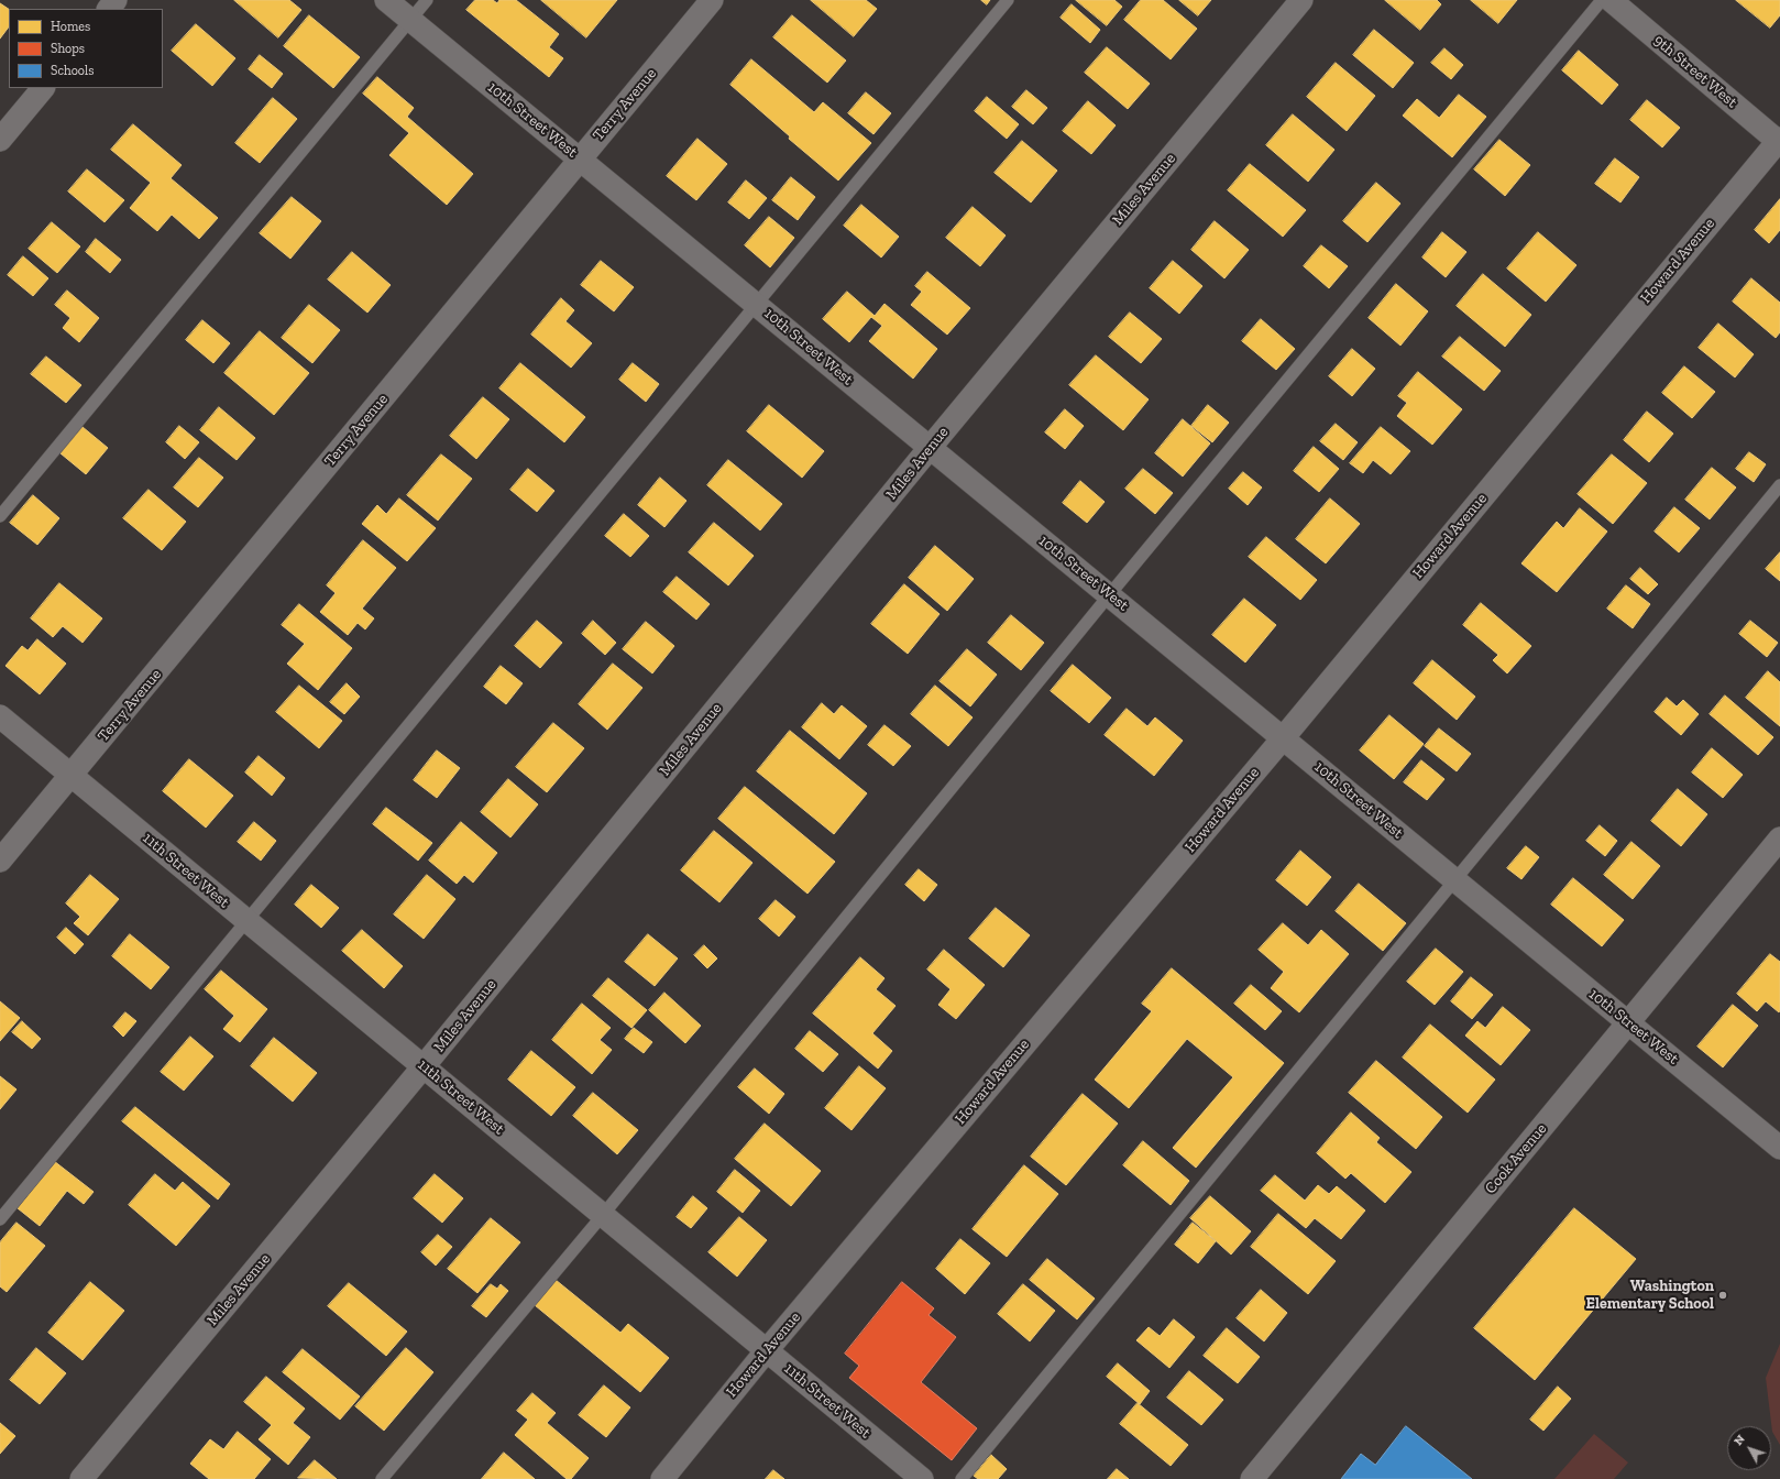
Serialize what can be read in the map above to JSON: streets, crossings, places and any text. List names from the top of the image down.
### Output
{
  "streets": {
    "street": [
      "9th Street West",
      "Terry Avenue",
      "10th Street West",
      "Miles Avenue",
      "Howard Avenue",
      "11th Street West",
      "Cook Avenue"
    ]
  },
  "crossings": [
    ["9th Street West", "Howard Avenue"],
    ["Terry Avenue", "10th Street West"],
    ["Terry Avenue", "11th Street West"],
    ["10th Street West", "Miles Avenue"],
    ["10th Street West", "Howard Avenue"],
    ["10th Street West", "Cook Avenue"],
    ["Miles Avenue", "11th Street West"],
    ["Howard Avenue", "11th Street West"]
  ],
  "places": ["Washington Elementary School"],
  "legend": ["Homes", "Shops", "Schools"],
  "north": "top left"
}
